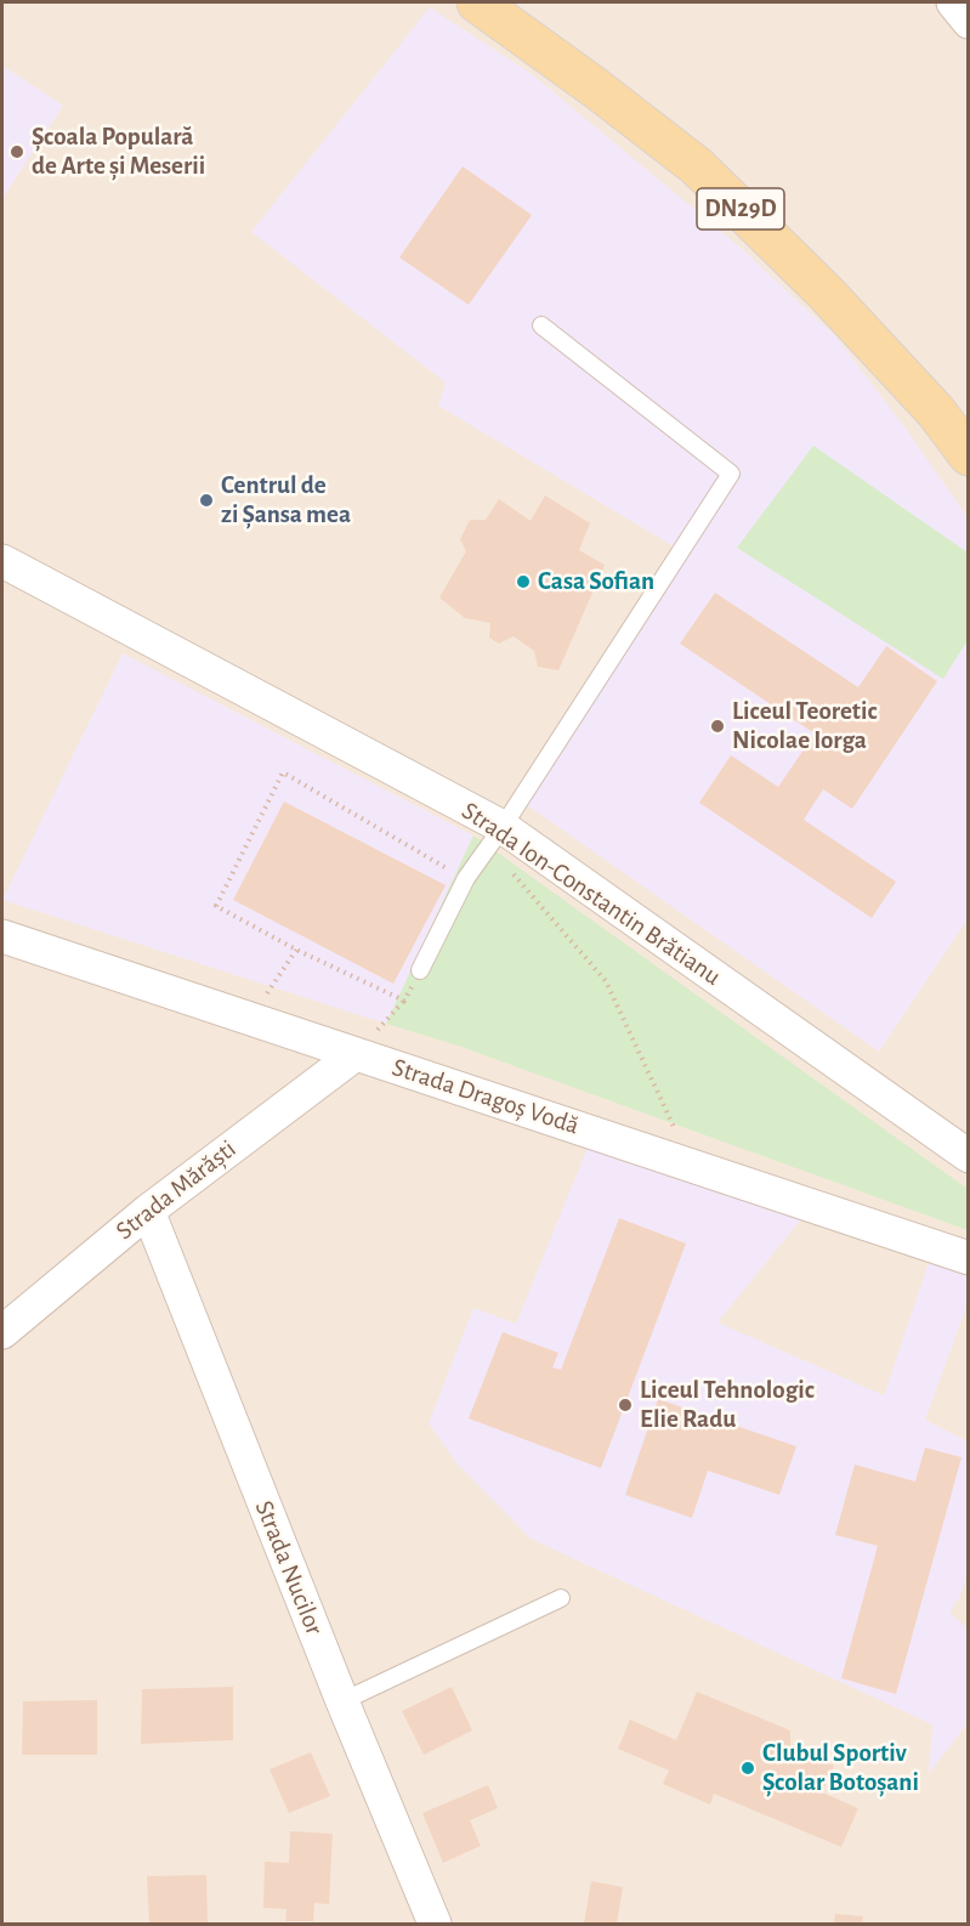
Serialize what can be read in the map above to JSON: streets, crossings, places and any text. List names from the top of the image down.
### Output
{
  "streets": {
    "main road": ["DN29D"],
    "street": [
      "Strada Ion-Constantin Brătianu",
      "Strada Dragoș Vodă",
      "Strada Mărăști",
      "Strada Nucilor"
    ]
  },
  "crossings": [
    ["Strada Dragoș Vodă", "Strada Mărăști"],
    ["Strada Mărăști", "Strada Nucilor"]
  ],
  "places": [
    "Școala Populară de Arte și Meserii",
    "Centrul de zi Șansa mea",
    "Casa Sofian",
    "Liceul Teoretic Nicolae Iorga",
    "Liceul Tehnologic Elie Radu",
    "Clubul Sportiv Școlar Botoșani"
  ]
}
